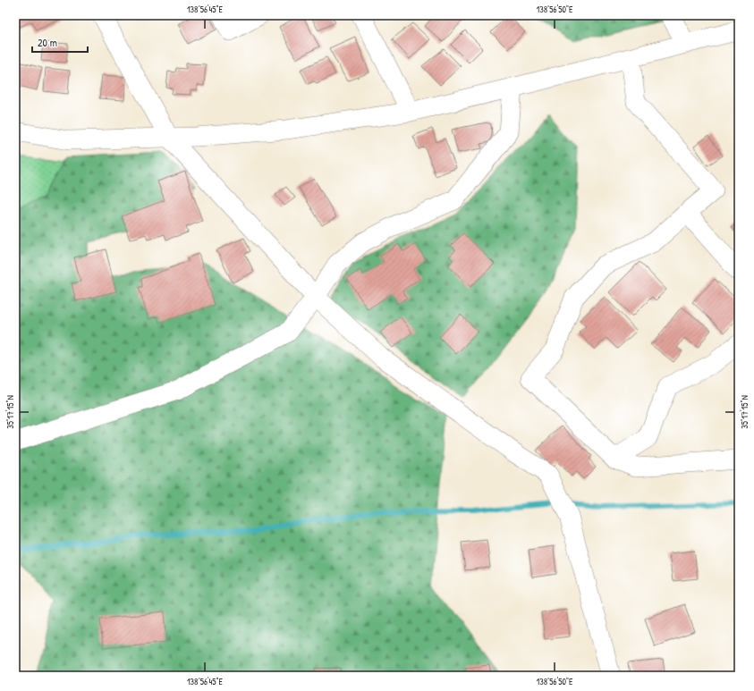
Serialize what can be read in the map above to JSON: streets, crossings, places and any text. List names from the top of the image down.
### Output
{
  "scale_bar": "20 m",
  "coordinates": ["138°56'45\"E", "138°56'50\"E", "35°17'15\"N"]
}
